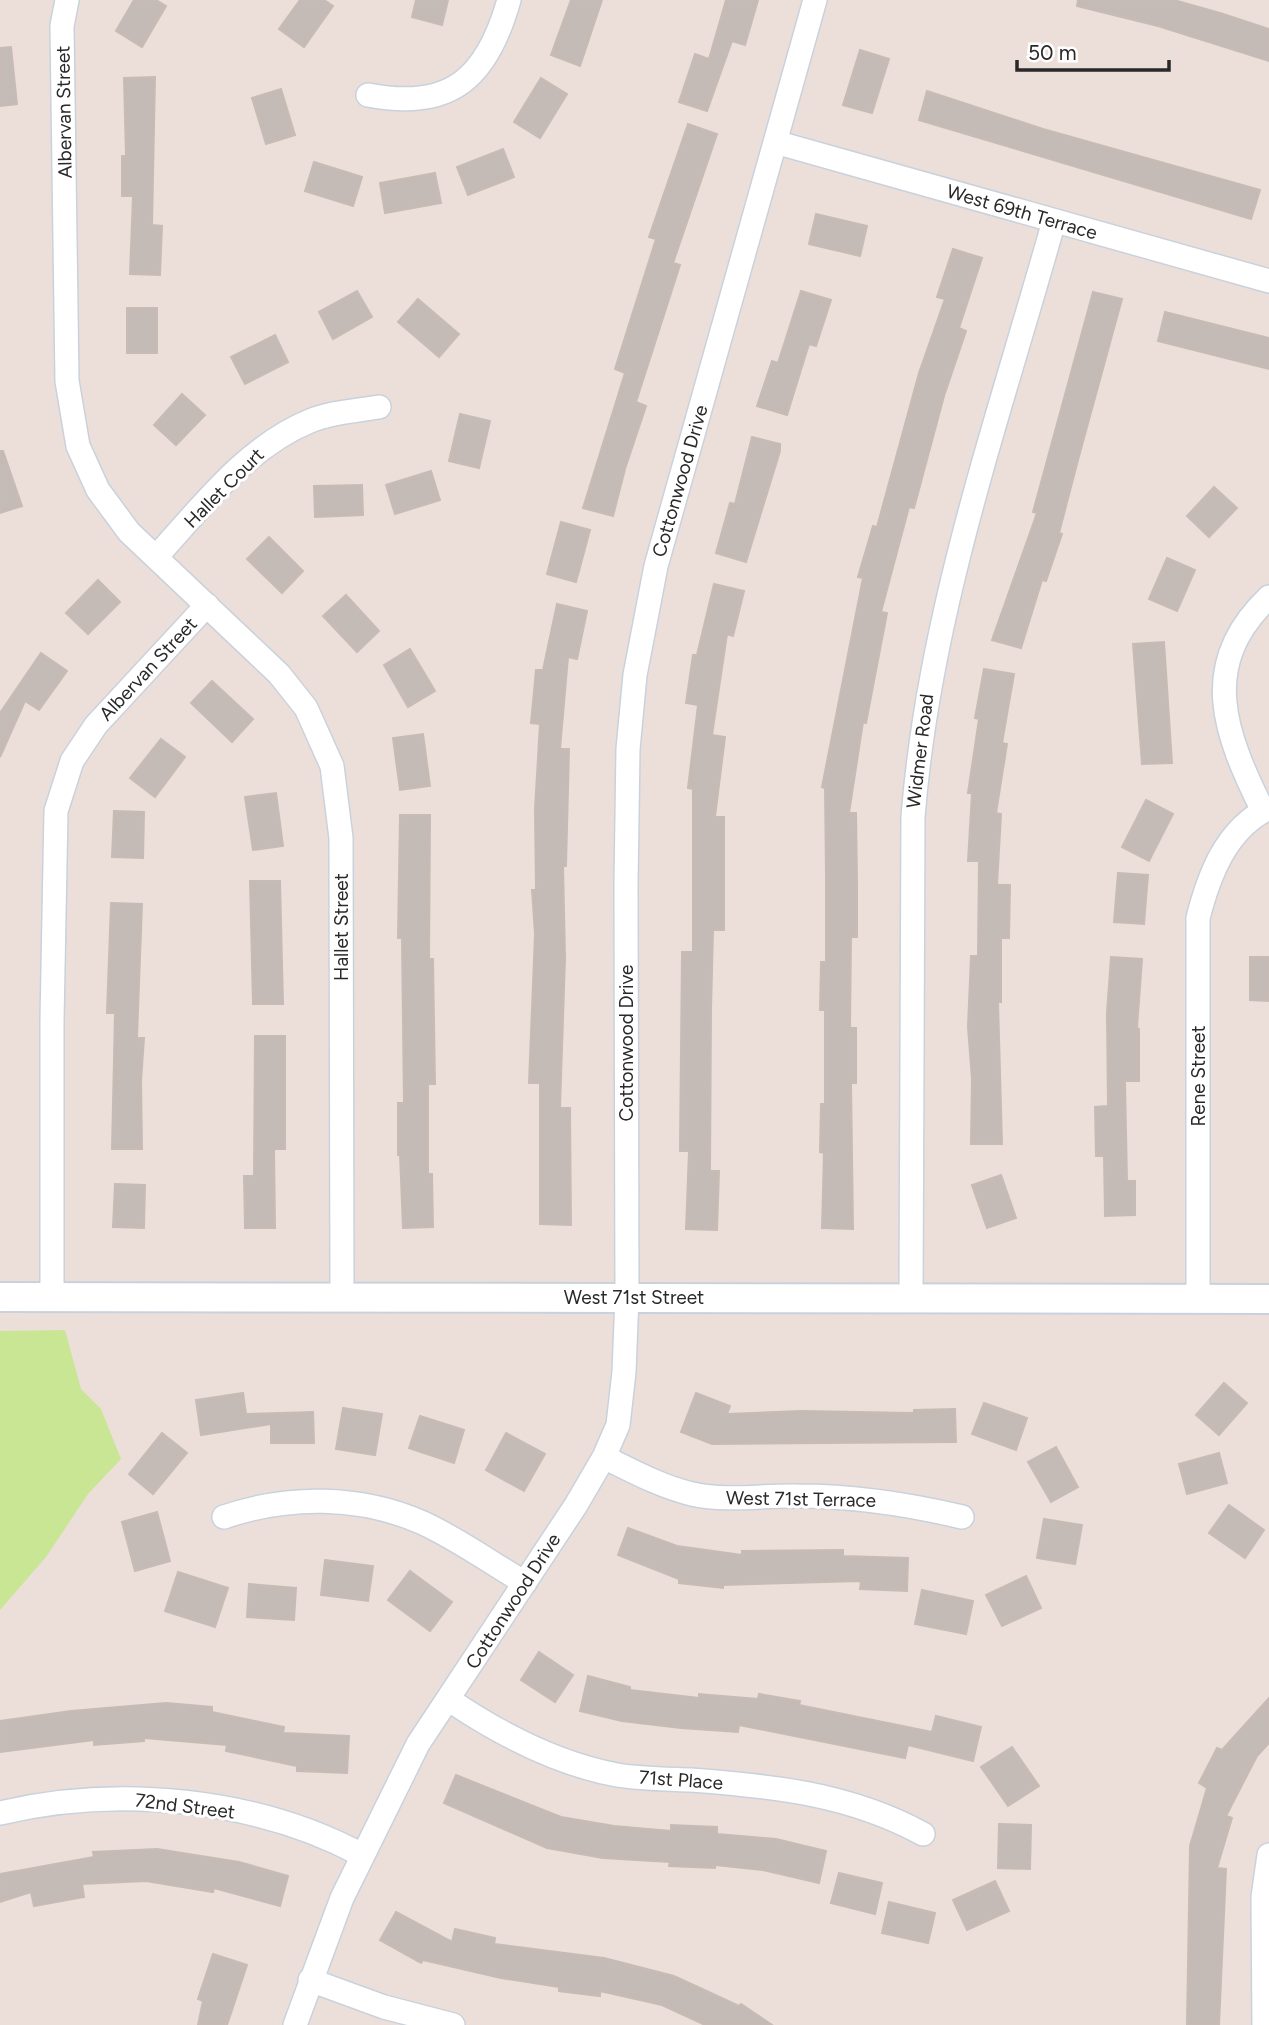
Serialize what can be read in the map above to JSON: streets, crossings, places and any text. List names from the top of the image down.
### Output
{
  "streets": {
    "street": [
      "Albervan Street",
      "West 69th Terrace",
      "Cottonwood Drive",
      "Hallet Court",
      "Widmer Road",
      "Hallet Street",
      "Rene Street",
      "West 71st Street",
      "West 71st Terrace",
      "71st Place",
      "72nd Street"
    ]
  },
  "crossings": [
    ["Albervan Street", "Hallet Court"],
    ["Albervan Street", "Hallet Street"],
    ["Albervan Street", "West 71st Street"],
    ["West 69th Terrace", "Cottonwood Drive"],
    ["West 69th Terrace", "Widmer Road"],
    ["Cottonwood Drive", "West 71st Street"],
    ["Cottonwood Drive", "West 71st Terrace"],
    ["Cottonwood Drive", "71st Place"],
    ["Cottonwood Drive", "72nd Street"],
    ["Widmer Road", "West 71st Street"],
    ["Hallet Street", "West 71st Street"],
    ["Rene Street", "West 71st Street"]
  ],
  "scale_bar": "50 m"
}
